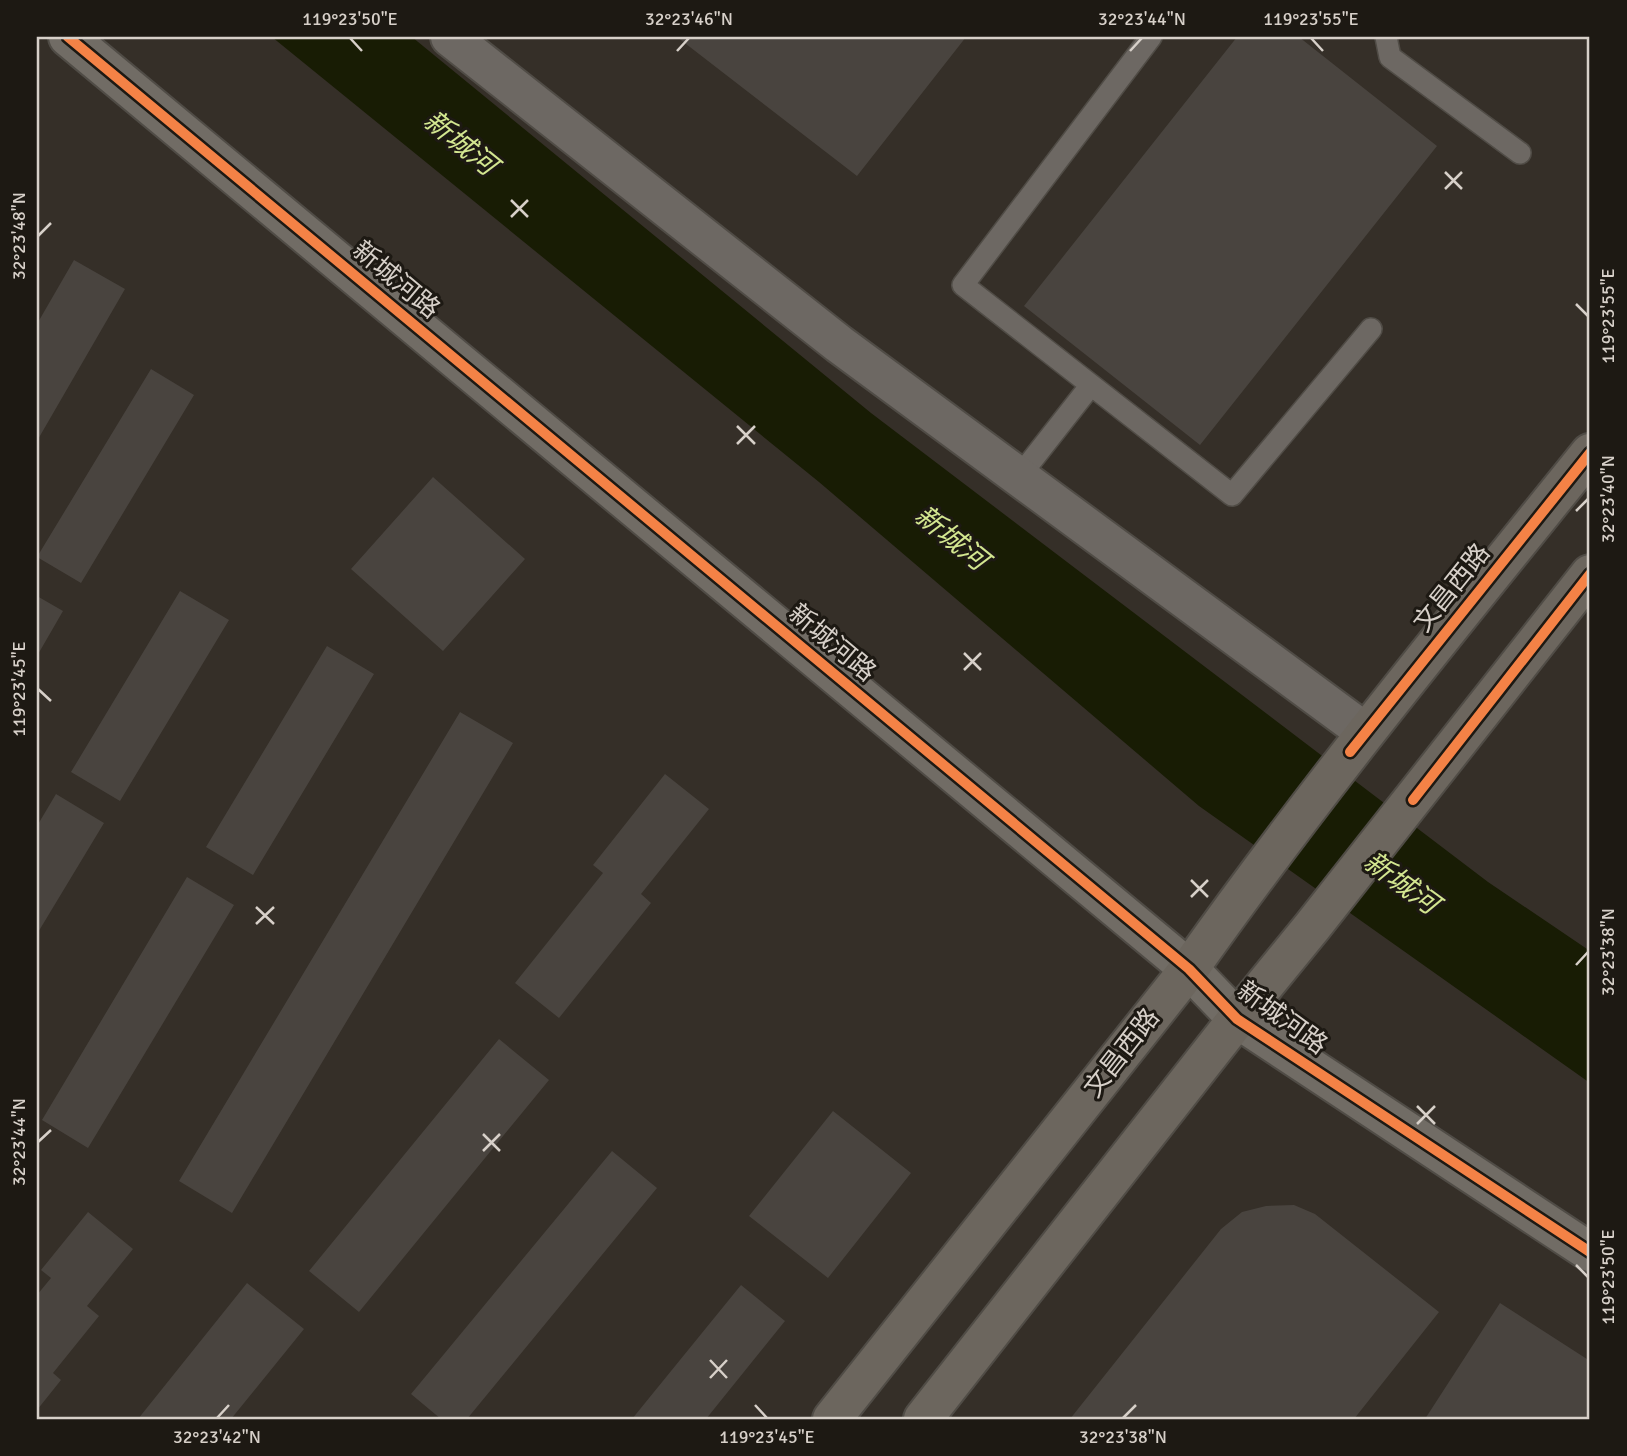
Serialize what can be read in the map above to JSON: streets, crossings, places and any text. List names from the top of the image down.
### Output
{
  "streets": {
    "main road": ["文昌西路"],
    "street": ["新城河路"]
  },
  "crossings": [
    ["新城河路", "文昌西路"]
  ],
  "water": ["新城河"],
  "coordinates": [
    "119°23'50\"E",
    "32°23'46\"N",
    "32°23'44\"N",
    "119°23'55\"E",
    "32°23'48\"N",
    "32°23'40\"N",
    "119°23'45\"E",
    "32°23'38\"N",
    "32°23'42\"N"
  ]
}
